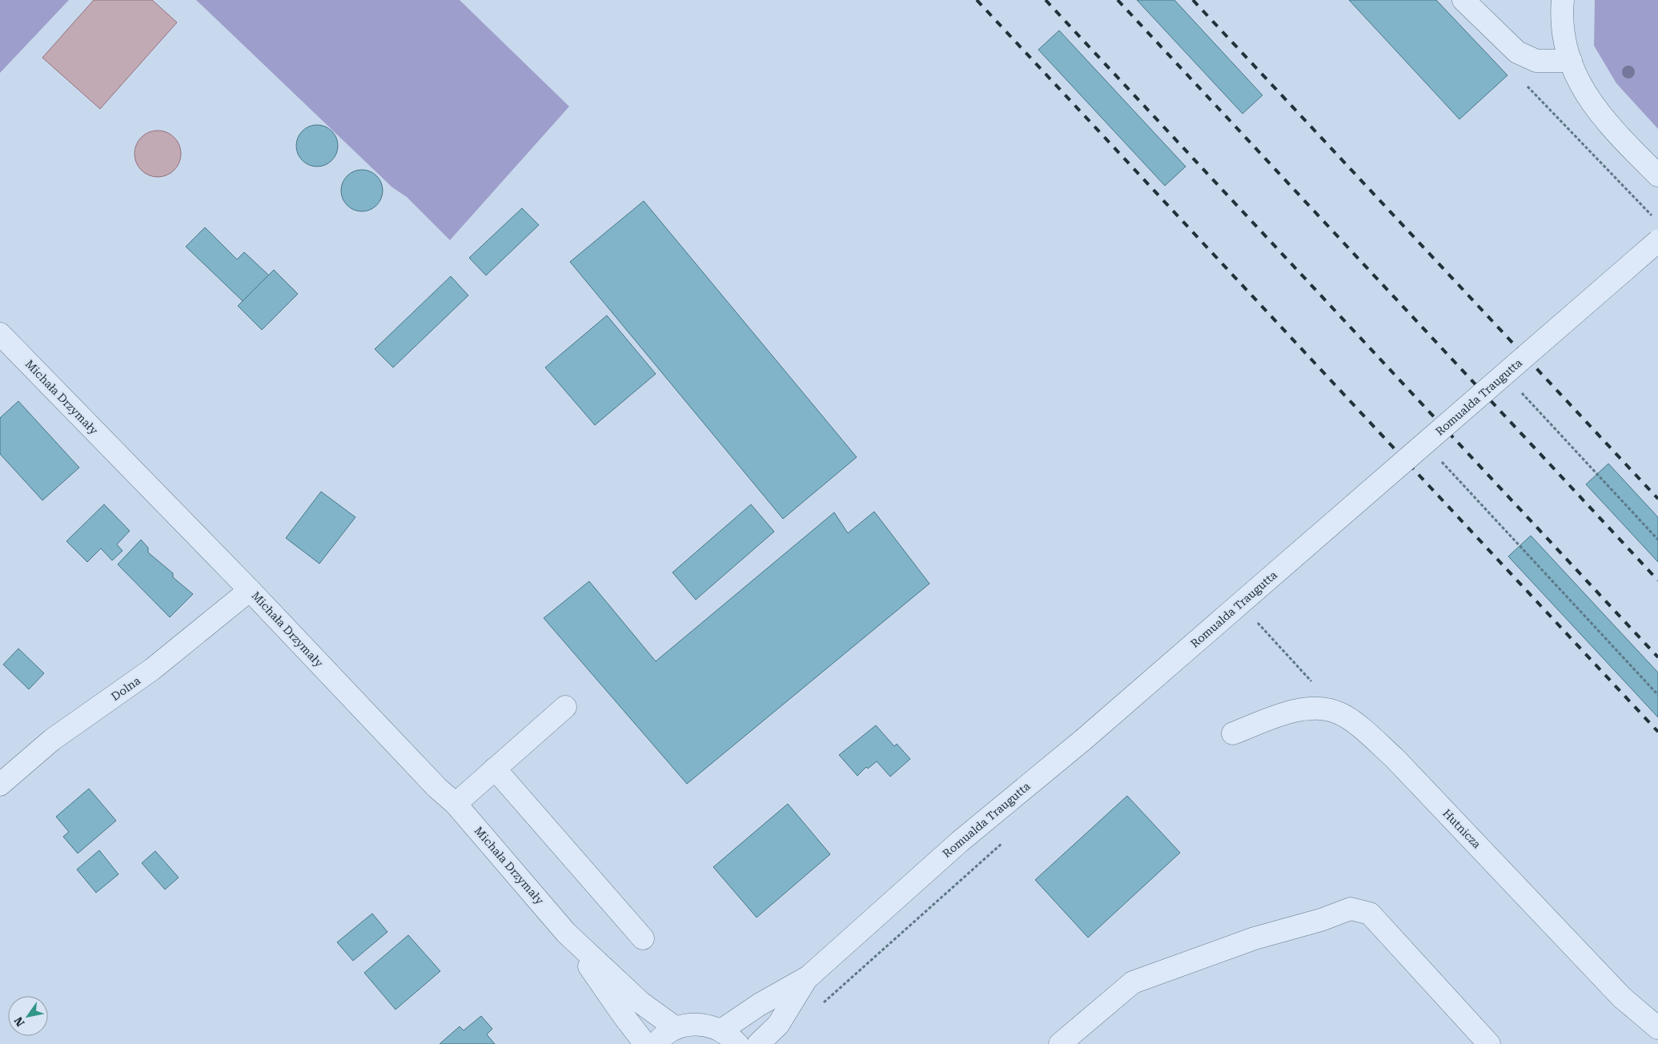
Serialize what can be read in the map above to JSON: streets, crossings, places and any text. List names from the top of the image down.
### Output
{
  "streets": {
    "street": [
      "Michała Drzymały",
      "Romualda Traugutta",
      "Dolna",
      "Hutnicza"
    ]
  },
  "crossings": [
    ["Michała Drzymały", "Dolna"]
  ],
  "north": "bottom left"
}
